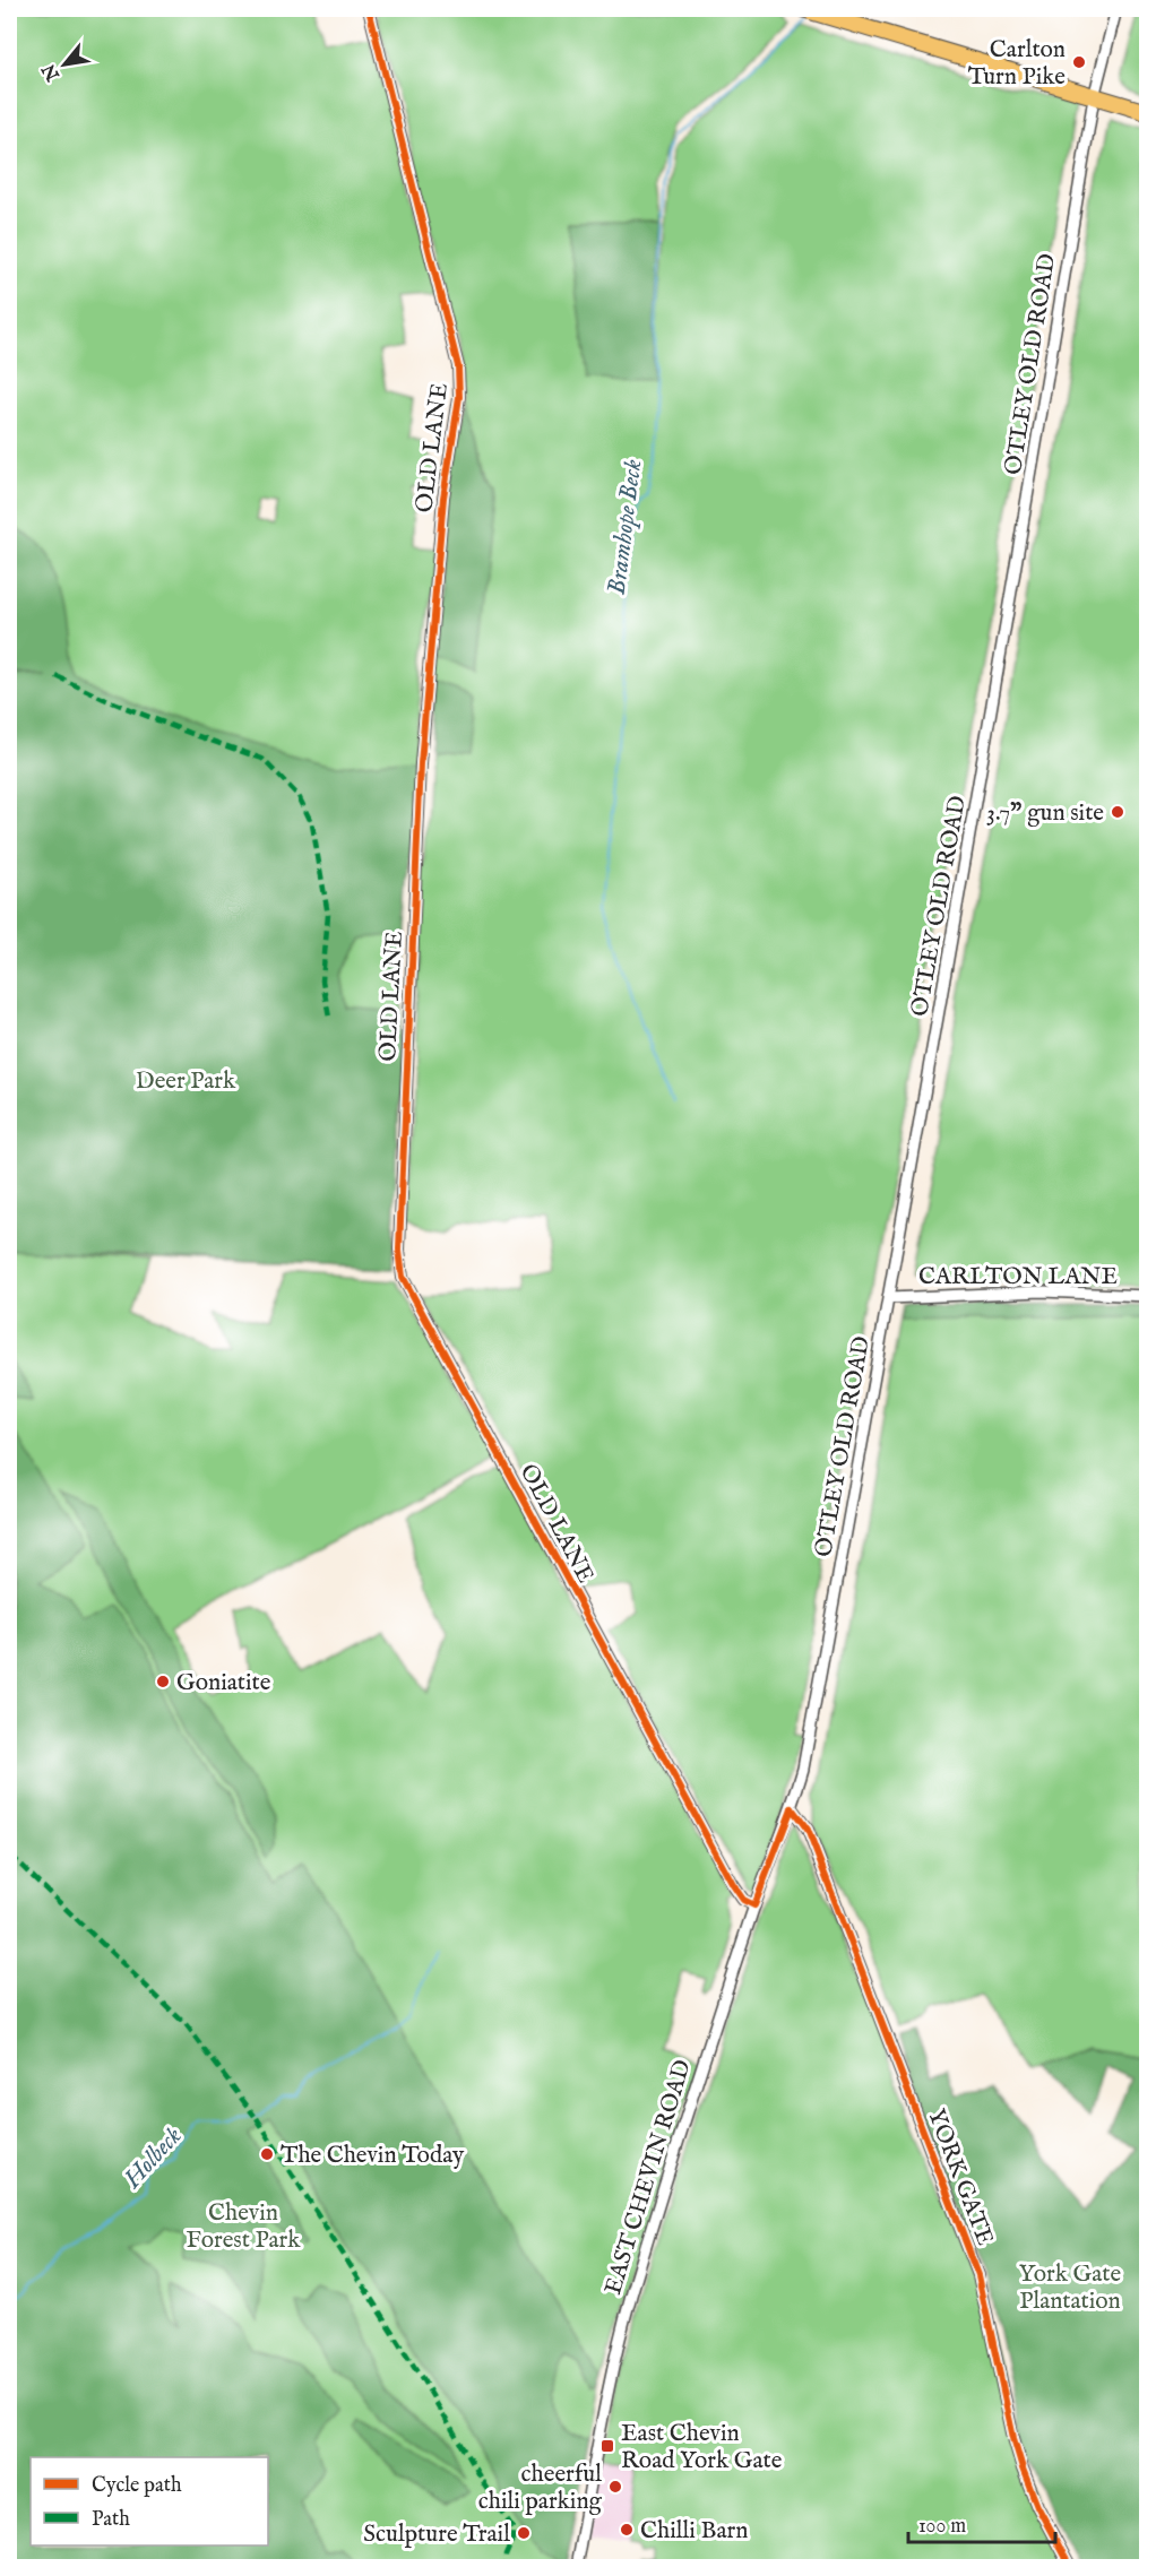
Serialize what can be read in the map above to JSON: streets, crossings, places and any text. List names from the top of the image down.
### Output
{
  "streets": {
    "street": [
      "OTLEY OLD ROAD",
      "OLD LANE",
      "CARLTON LANE",
      "EAST CHEVIN ROAD",
      "YORK GATE"
    ]
  },
  "crossings": [
    ["OTLEY OLD ROAD", "CARLTON LANE"],
    ["OTLEY OLD ROAD", "EAST CHEVIN ROAD"],
    ["OTLEY OLD ROAD", "YORK GATE"],
    ["OLD LANE", "EAST CHEVIN ROAD"],
    ["EAST CHEVIN ROAD", "YORK GATE"]
  ],
  "water": ["Bramhope Beck", "Holbeck"],
  "parks": ["Deer Park", "Chevin Forest Park", "York Gate Plantation"],
  "places": {
    "other": [
      "Carlton Turn Pike",
      "3.7\" gun site",
      "Goniatite",
      "The Chevin Today",
      "cheerful chili parking",
      "Chilli Barn",
      "Sculpture Trail"
    ],
    "transit": ["East Chevin Road York Gate"]
  },
  "legend": ["Cycle path", "Path"],
  "scale_bar": "100 m",
  "north": "bottom left"
}
